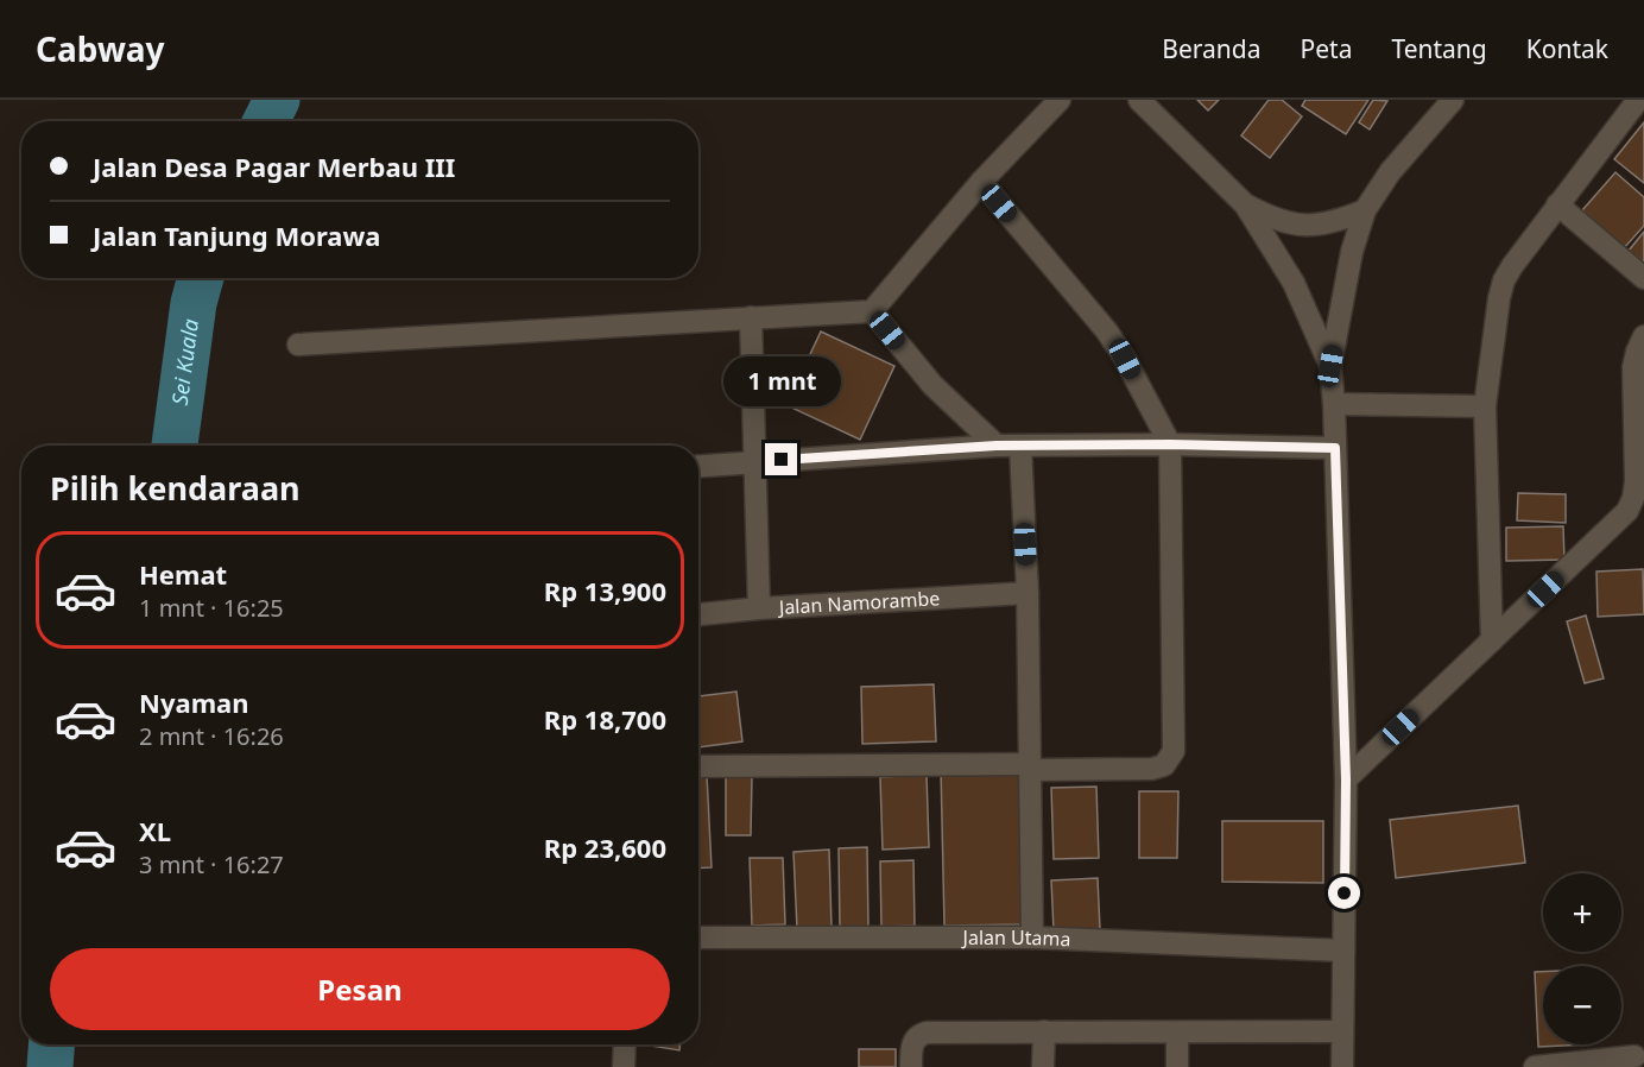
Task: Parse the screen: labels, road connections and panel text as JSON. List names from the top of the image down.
{
  "streets": {
    "street": ["Jalan Namorambe", "Jalan Utama"]
  },
  "water": ["Sei Kuala"],
  "page": {
    "header": "Cabway",
    "nav": [
      "Beranda",
      "Peta",
      "Tentang",
      "Kontak"
    ],
    "banner": ["Jalan Desa Pagar Merbau III", "Jalan Tanjung Morawa"],
    "bubble": "1 mnt",
    "heading": "Pilih kendaraan",
    "list": [
      {
        "name": "Hemat",
        "note": "1 mnt · 16:25",
        "value": "Rp 13,900"
      },
      {
        "name": "Nyaman",
        "note": "2 mnt · 16:26",
        "value": "Rp 18,700"
      },
      {
        "name": "XL",
        "note": "3 mnt · 16:27",
        "value": "Rp 23,600"
      }
    ],
    "map_buttons": ["+", "−"],
    "buttons": "Pesan"
  }
}
